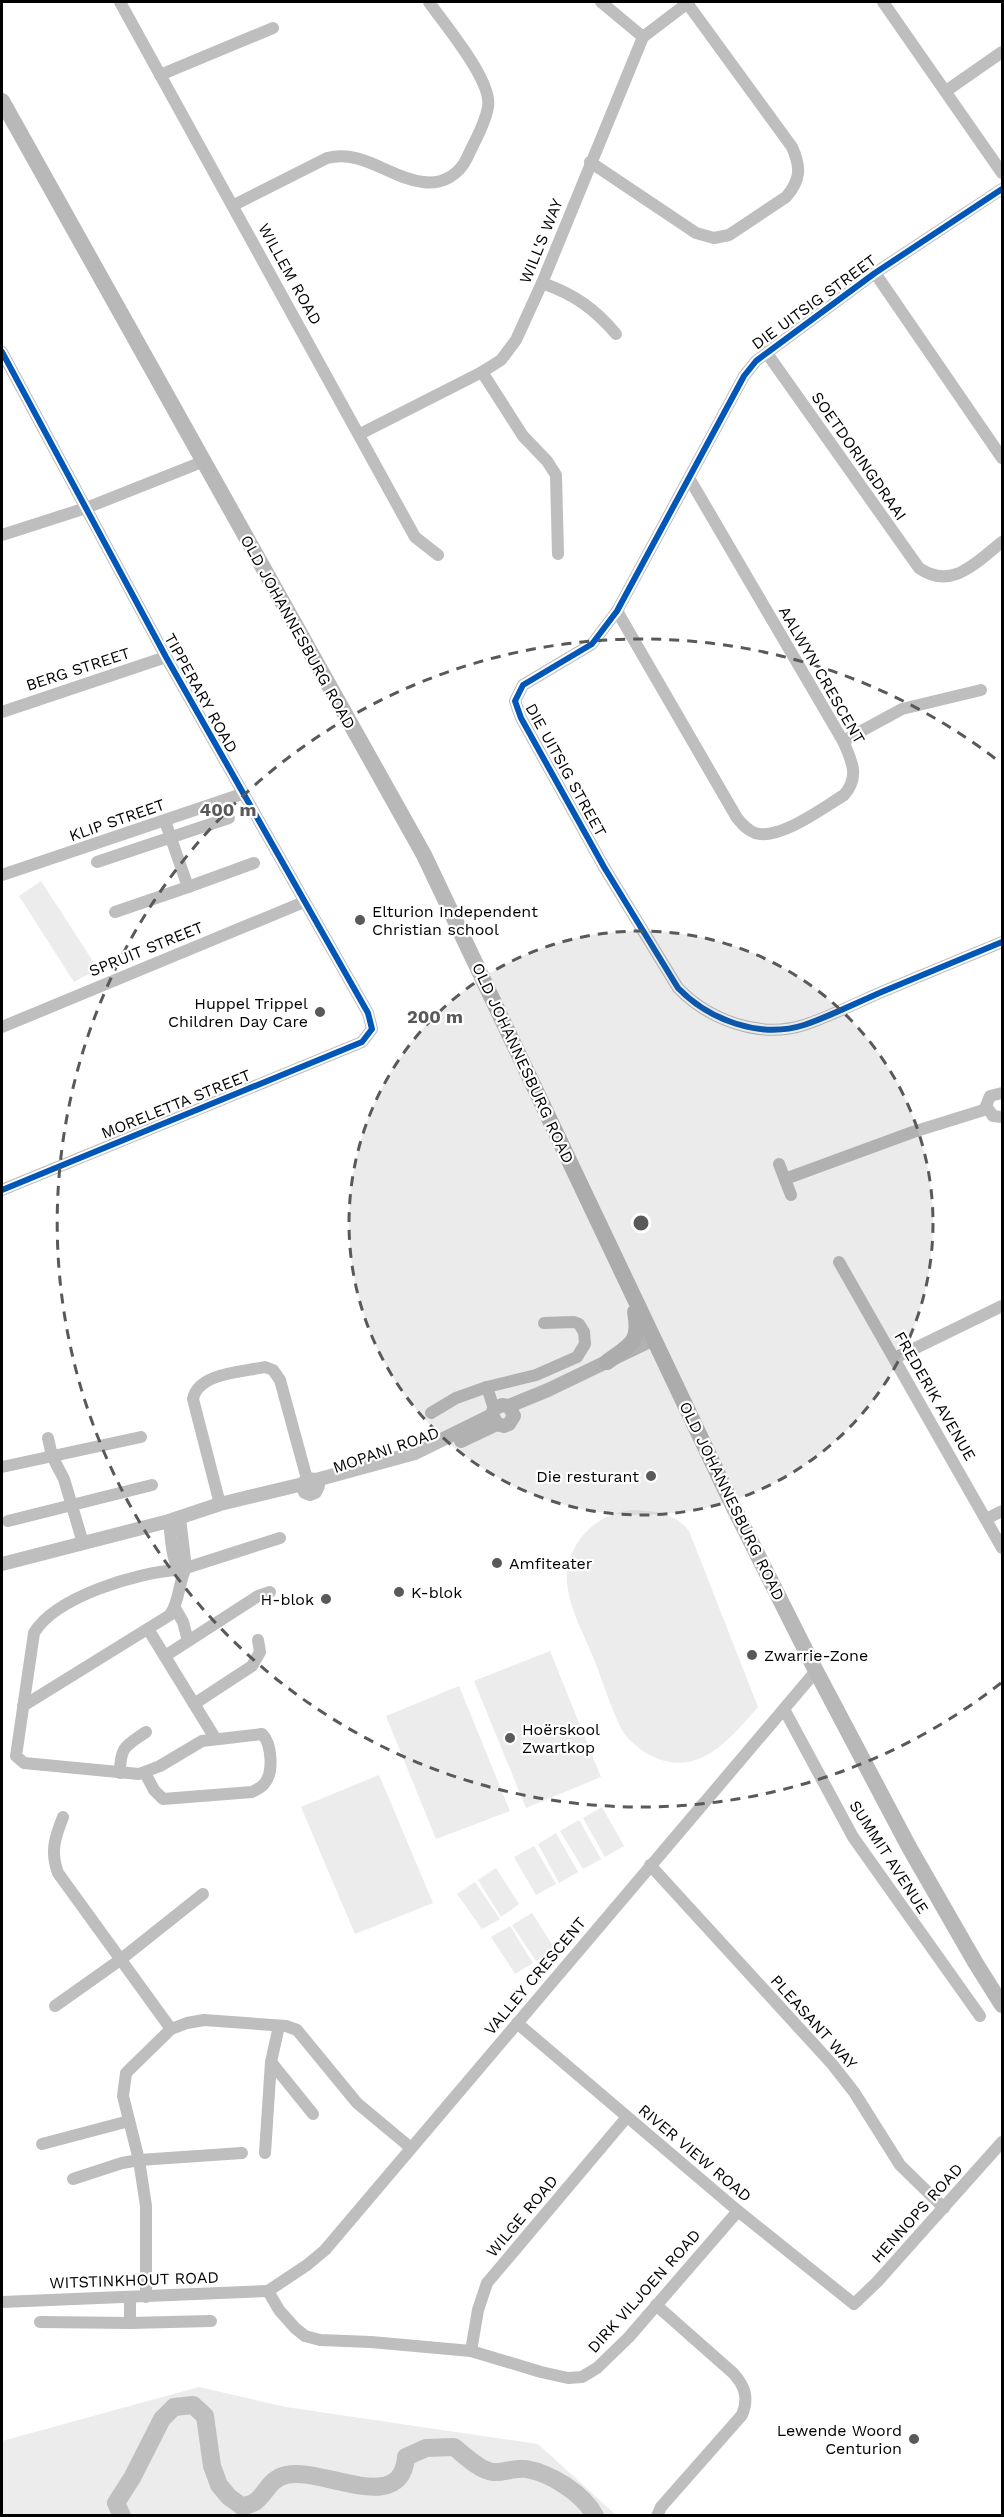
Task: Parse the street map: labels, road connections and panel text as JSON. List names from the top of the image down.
{
  "streets": {
    "main road": ["OLD JOHANNESBURG ROAD"],
    "street": [
      "WILL'S WAY",
      "WILLEM ROAD",
      "DIE UITSIG STREET",
      "SOETDORINGDRAAI",
      "BERG STREET",
      "AALWYN CRESCENT",
      "TIPPERARY ROAD",
      "KLIP STREET",
      "SPRUIT STREET",
      "MORELETTA STREET",
      "FREDERIK AVENUE",
      "MOPANI ROAD",
      "SUMMIT AVENUE",
      "VALLEY CRESCENT",
      "PLEASANT WAY",
      "RIVER VIEW ROAD",
      "HENNOPS ROAD",
      "WILGE ROAD",
      "WITSTINKHOUT ROAD",
      "DIRK VILJOEN ROAD"
    ]
  },
  "crossings": [
    ["WILL'S WAY", "WILLEM ROAD"],
    ["DIE UITSIG STREET", "SOETDORINGDRAAI"],
    ["DIE UITSIG STREET", "AALWYN CRESCENT"],
    ["OLD JOHANNESBURG ROAD", "MOPANI ROAD"],
    ["OLD JOHANNESBURG ROAD", "VALLEY CRESCENT"],
    ["BERG STREET", "TIPPERARY ROAD"],
    ["TIPPERARY ROAD", "KLIP STREET"],
    ["TIPPERARY ROAD", "SPRUIT STREET"],
    ["TIPPERARY ROAD", "MORELETTA STREET"],
    ["SUMMIT AVENUE", "VALLEY CRESCENT"],
    ["VALLEY CRESCENT", "PLEASANT WAY"],
    ["VALLEY CRESCENT", "RIVER VIEW ROAD"],
    ["VALLEY CRESCENT", "WITSTINKHOUT ROAD"],
    ["VALLEY CRESCENT", "DIRK VILJOEN ROAD"],
    ["PLEASANT WAY", "HENNOPS ROAD"],
    ["RIVER VIEW ROAD", "HENNOPS ROAD"],
    ["RIVER VIEW ROAD", "WILGE ROAD"],
    ["RIVER VIEW ROAD", "DIRK VILJOEN ROAD"],
    ["WILGE ROAD", "DIRK VILJOEN ROAD"],
    ["WITSTINKHOUT ROAD", "DIRK VILJOEN ROAD"]
  ],
  "places": [
    "Elturion Independent Christian school",
    "Huppel Trippel Children Day Care",
    "Die resturant",
    "Amfiteater",
    "K-blok",
    "H-blok",
    "Zwarrie-Zone",
    "Hoërskool Zwartkop",
    "Lewende Woord Centurion"
  ],
  "rings": ["400 m", "200 m"]
}
